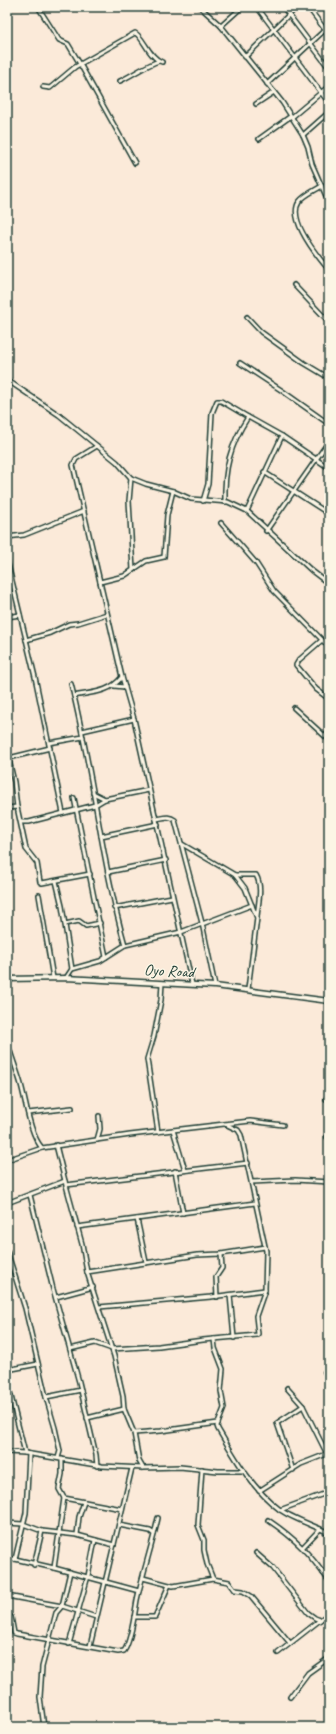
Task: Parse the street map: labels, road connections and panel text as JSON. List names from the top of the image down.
{
  "streets": {
    "street": ["Oyo Road"]
  }
}
